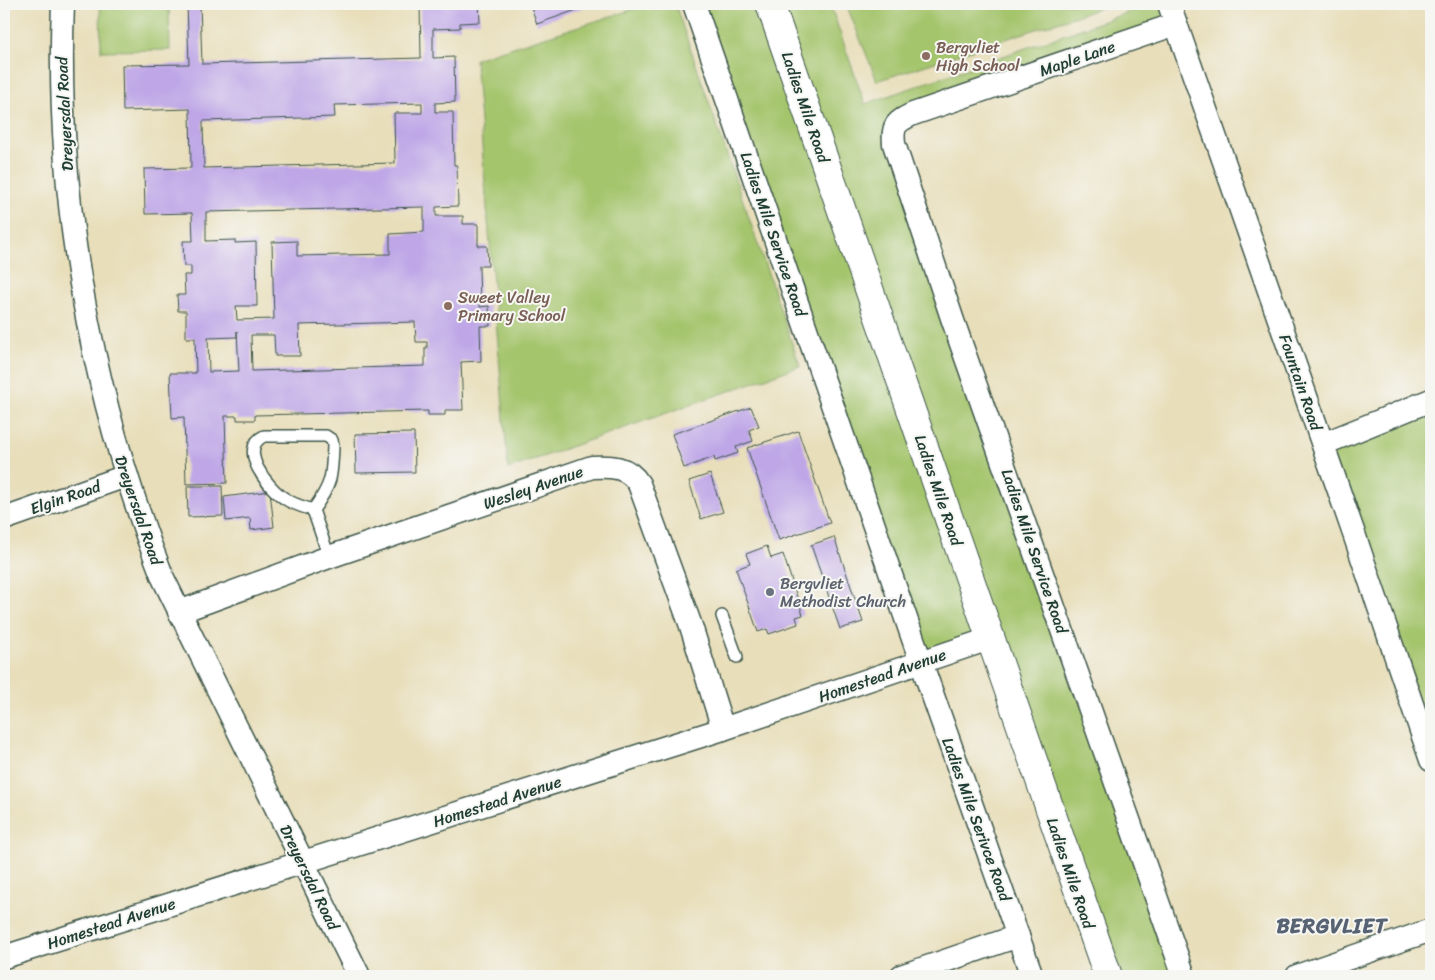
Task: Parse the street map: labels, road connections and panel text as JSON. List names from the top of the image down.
{
  "streets": {
    "main road": ["Ladies Mile Road"],
    "street": [
      "Maple Lane",
      "Dreyersdal Road",
      "Ladies Mile Service Road",
      "Fountain Road",
      "Wesley Avenue",
      "Elgin Road",
      "Homestead Avenue",
      "Ladies Mile Serivce Road"
    ]
  },
  "crossings": [
    ["Maple Lane", "Ladies Mile Service Road"],
    ["Maple Lane", "Fountain Road"],
    ["Ladies Mile Road", "Homestead Avenue"],
    ["Dreyersdal Road", "Wesley Avenue"],
    ["Dreyersdal Road", "Elgin Road"],
    ["Dreyersdal Road", "Homestead Avenue"],
    ["Ladies Mile Service Road", "Homestead Avenue"],
    ["Ladies Mile Service Road", "Ladies Mile Serivce Road"],
    ["Wesley Avenue", "Homestead Avenue"],
    ["Homestead Avenue", "Ladies Mile Serivce Road"]
  ],
  "districts": ["BERGVLIET"],
  "places": ["Bergvliet High School", "Sweet Valley Primary School", "Bergvliet Methodist Church"]
}
